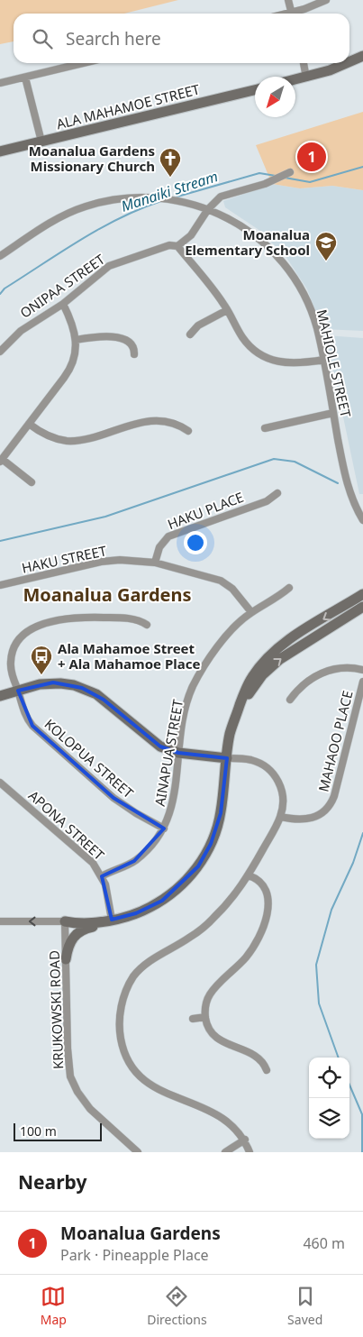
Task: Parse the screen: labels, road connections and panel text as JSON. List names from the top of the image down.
{
  "streets": {
    "street": [
      "ALA MAHAMOE STREET",
      "ONIPAA STREET",
      "MAHIOLE STREET",
      "HAKU PLACE",
      "HAKU STREET",
      "MAHAOO PLACE",
      "AINAPUA STREET",
      "KOLOPUA STREET",
      "APONA STREET",
      "KRUKOWSKI ROAD"
    ]
  },
  "crossings": [
    ["HAKU PLACE", "HAKU STREET"],
    ["HAKU STREET", "AINAPUA STREET"],
    ["AINAPUA STREET", "KOLOPUA STREET"],
    ["AINAPUA STREET", "APONA STREET"]
  ],
  "districts": ["Moanalua Gardens"],
  "water": ["Manaiki Stream"],
  "places": {
    "church": ["Moanalua Gardens Missionary Church"],
    "school or university": ["Moanalua Elementary School"],
    "bus stop": ["Ala Mahamoe Street + Ala Mahamoe Place"]
  },
  "scale_bar": "100 m",
  "north": "bottom left",
  "page": {
    "search": "Search here",
    "pins": "1",
    "scale": "100 m",
    "heading": "Nearby",
    "list": [
      {
        "mark": "1",
        "name": "Moanalua Gardens",
        "note": "Park · Pineapple Place",
        "value": "460 m"
      }
    ],
    "nav": ["Map", "Directions", "Saved"]
  }
}
